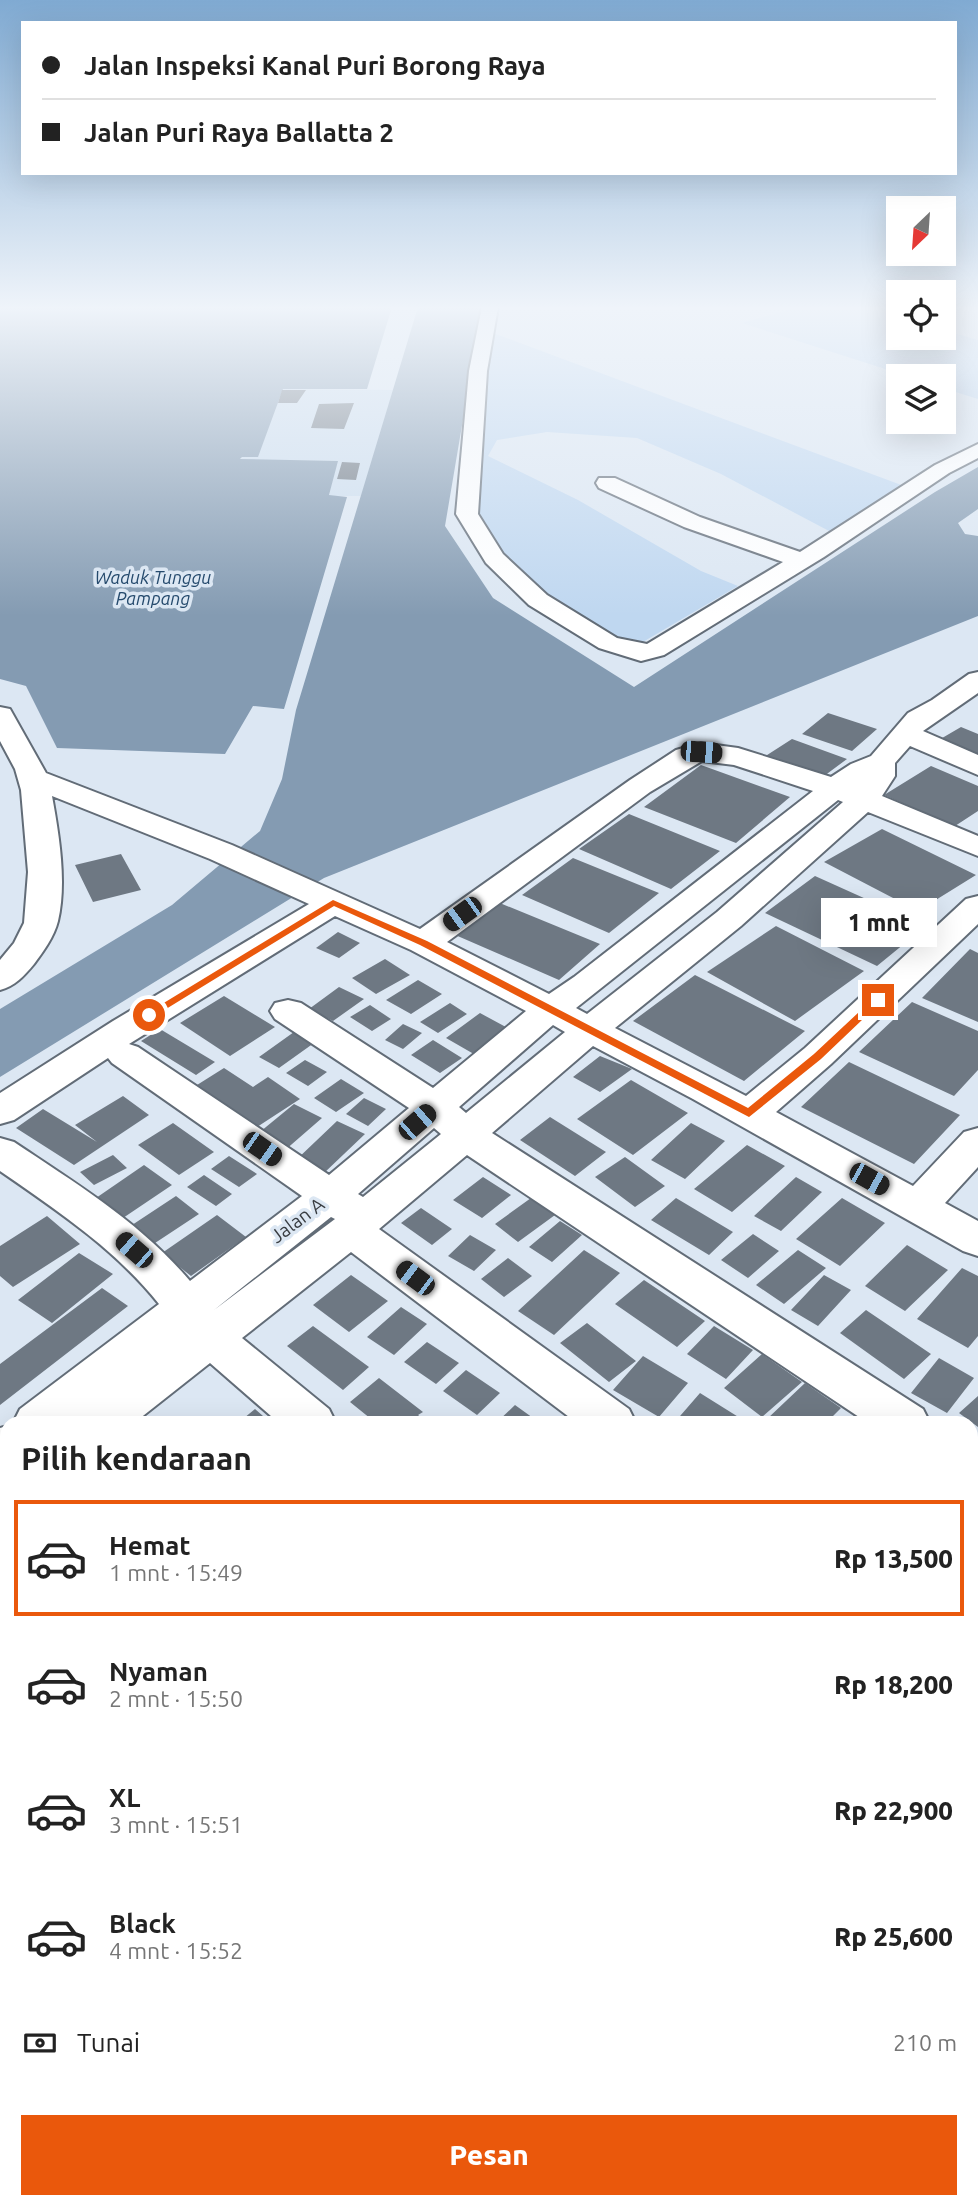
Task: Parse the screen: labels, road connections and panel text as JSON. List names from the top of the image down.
{
  "streets": {
    "street": ["Jalan A"]
  },
  "water": ["Waduk Tunggu Pampang"],
  "north": "bottom left",
  "page": {
    "banner": ["Jalan Inspeksi Kanal Puri Borong Raya", "Jalan Puri Raya Ballatta 2"],
    "bubble": "1 mnt",
    "heading": "Pilih kendaraan",
    "list": [
      {
        "name": "Hemat",
        "note": "1 mnt · 15:49",
        "value": "Rp 13,500"
      },
      {
        "name": "Nyaman",
        "note": "2 mnt · 15:50",
        "value": "Rp 18,200"
      },
      {
        "name": "XL",
        "note": "3 mnt · 15:51",
        "value": "Rp 22,900"
      },
      {
        "name": "Black",
        "note": "4 mnt · 15:52",
        "value": "Rp 25,600"
      }
    ],
    "pay": ["Tunai", "210 m"],
    "buttons": "Pesan"
  }
}
